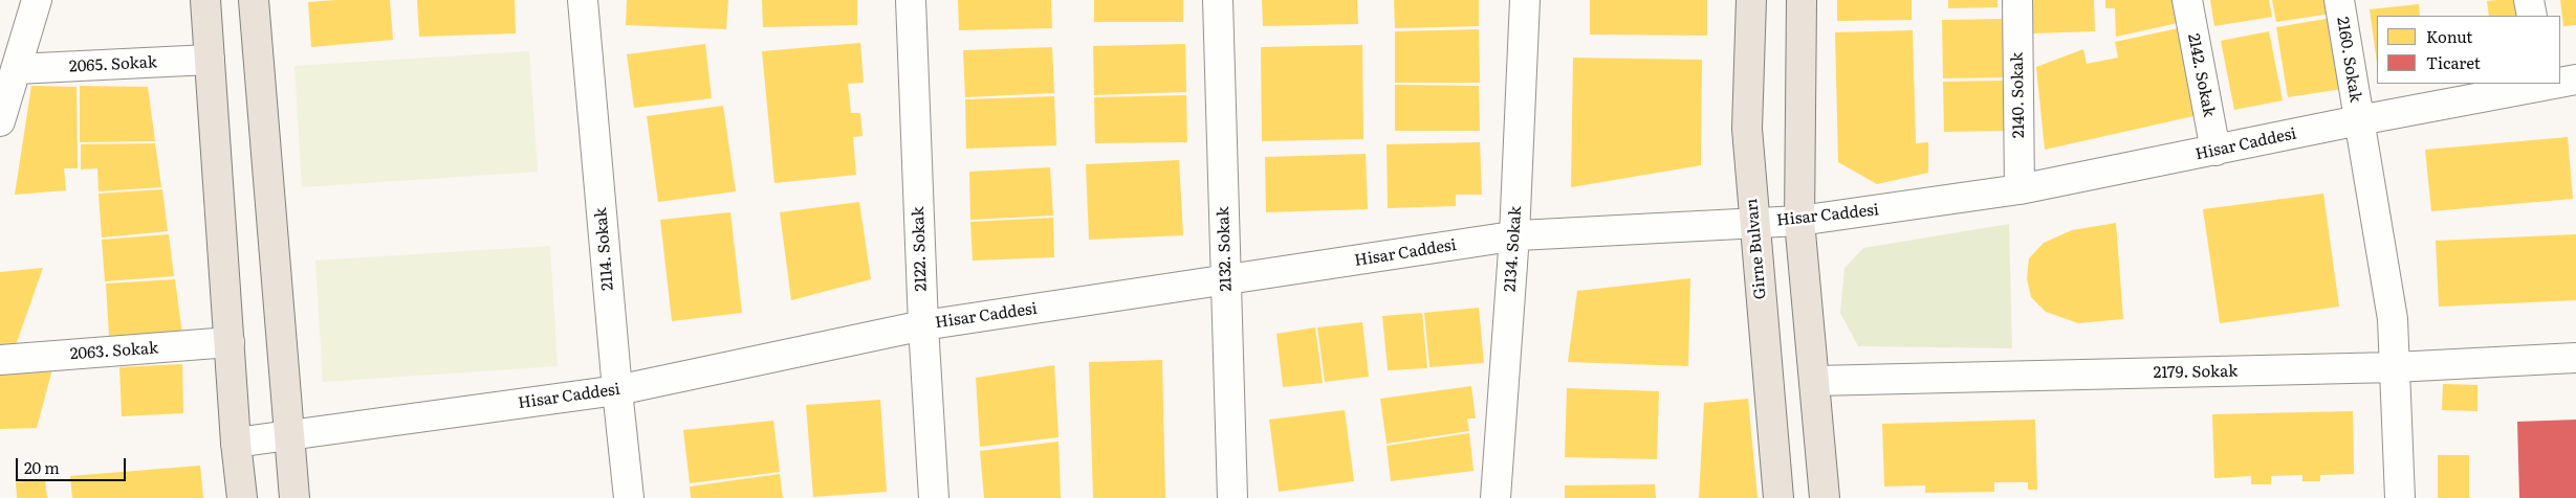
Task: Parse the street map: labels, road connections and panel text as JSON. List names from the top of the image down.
{
  "streets": {
    "main road": ["Girne Bulvarı"],
    "street": [
      "2160. Sokak",
      "2065. Sokak",
      "2142. Sokak",
      "2140. Sokak",
      "Hisar Caddesi",
      "2114. Sokak",
      "2122. Sokak",
      "2132. Sokak",
      "2134. Sokak",
      "2063. Sokak",
      "2179. Sokak"
    ]
  },
  "crossings": [
    ["2160. Sokak", "Hisar Caddesi"],
    ["2160. Sokak", "2179. Sokak"],
    ["2142. Sokak", "Hisar Caddesi"],
    ["2140. Sokak", "Hisar Caddesi"],
    ["Hisar Caddesi", "2114. Sokak"],
    ["Hisar Caddesi", "2122. Sokak"],
    ["Hisar Caddesi", "2132. Sokak"],
    ["Hisar Caddesi", "2134. Sokak"],
    ["Hisar Caddesi", "Girne Bulvarı"]
  ],
  "legend": ["Konut", "Ticaret"],
  "scale_bar": "20 m"
}
